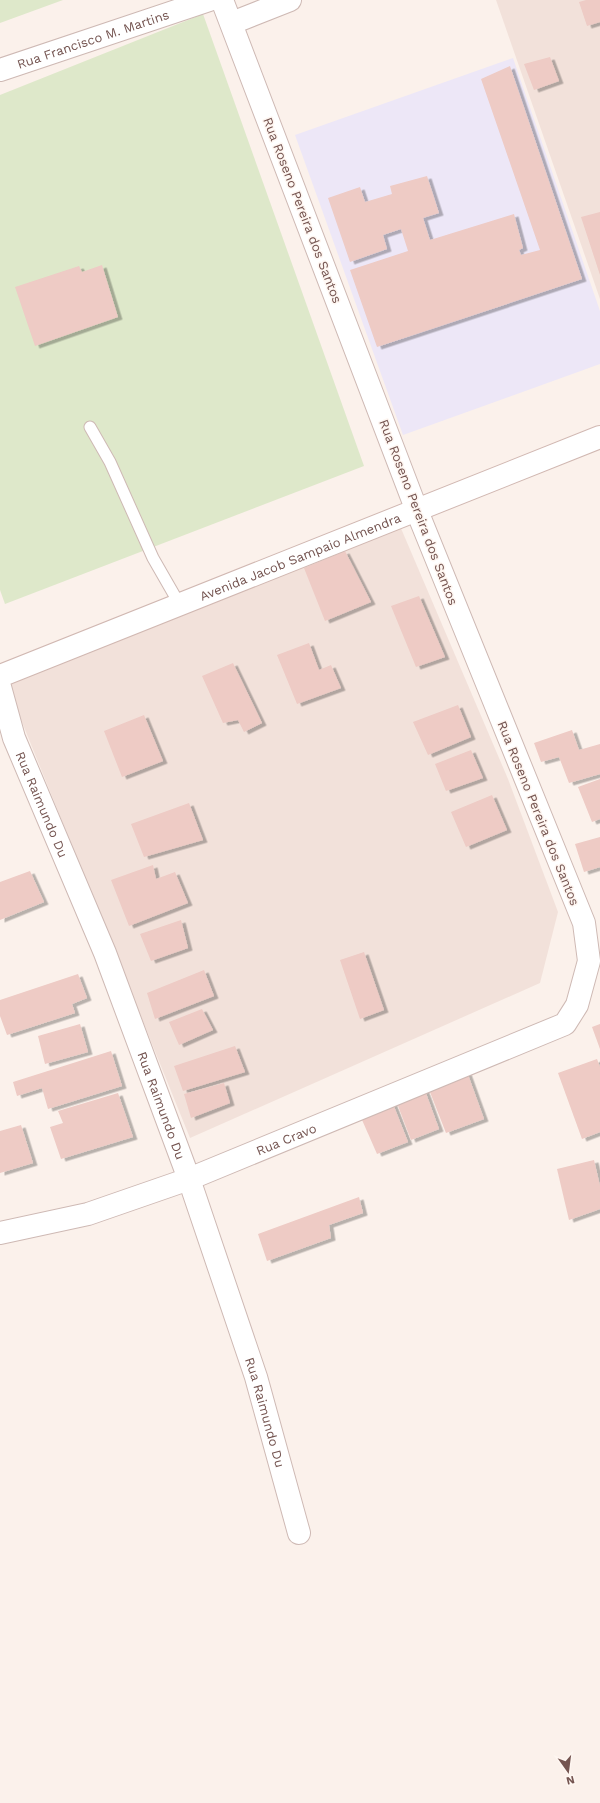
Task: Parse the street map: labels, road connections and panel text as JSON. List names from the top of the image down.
{
  "streets": {
    "street": [
      "Rua Francisco M. Martins",
      "Rua Roseno Pereira dos Santos",
      "Avenida Jacob Sampaio Almendra",
      "Rua Raimundo Du",
      "Rua Cravo"
    ]
  },
  "crossings": [
    ["Rua Roseno Pereira dos Santos", "Avenida Jacob Sampaio Almendra"],
    ["Rua Roseno Pereira dos Santos", "Rua Cravo"],
    ["Rua Raimundo Du", "Rua Cravo"]
  ],
  "north": "bottom"
}
